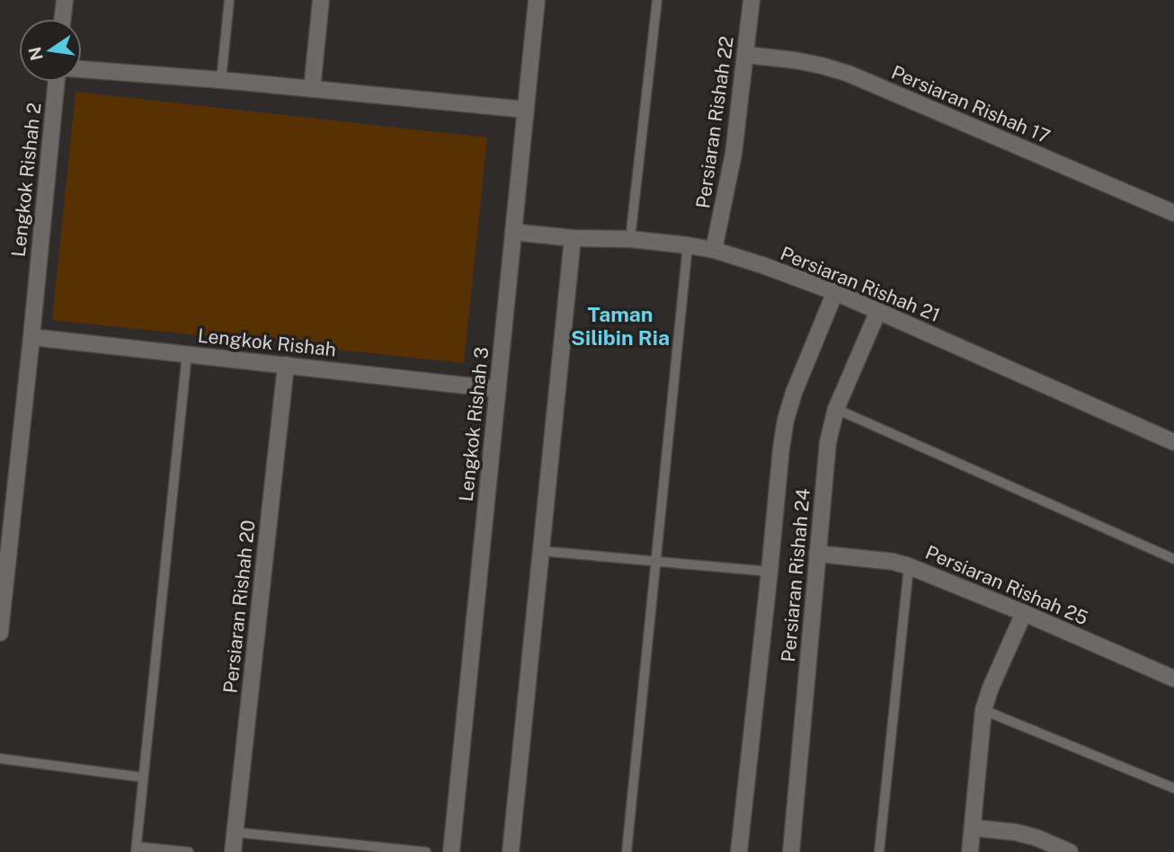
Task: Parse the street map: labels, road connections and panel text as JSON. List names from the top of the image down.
{
  "streets": {
    "street": [
      "Persiaran Rishah 17",
      "Persiaran Rishah 22",
      "Lengkok Rishah 2",
      "Persiaran Rishah 21",
      "Lengkok Rishah",
      "Lengkok Rishah 3",
      "Persiaran Rishah 24",
      "Persiaran Rishah 25",
      "Persiaran Rishah 20"
    ]
  },
  "crossings": [
    ["Persiaran Rishah 17", "Persiaran Rishah 22"],
    ["Persiaran Rishah 22", "Persiaran Rishah 21"],
    ["Lengkok Rishah 2", "Lengkok Rishah"],
    ["Persiaran Rishah 21", "Lengkok Rishah 3"],
    ["Persiaran Rishah 21", "Persiaran Rishah 24"],
    ["Lengkok Rishah", "Lengkok Rishah 3"],
    ["Lengkok Rishah", "Persiaran Rishah 20"],
    ["Persiaran Rishah 24", "Persiaran Rishah 25"]
  ],
  "districts": ["Taman Silibin Ria"],
  "north": "left"
}
